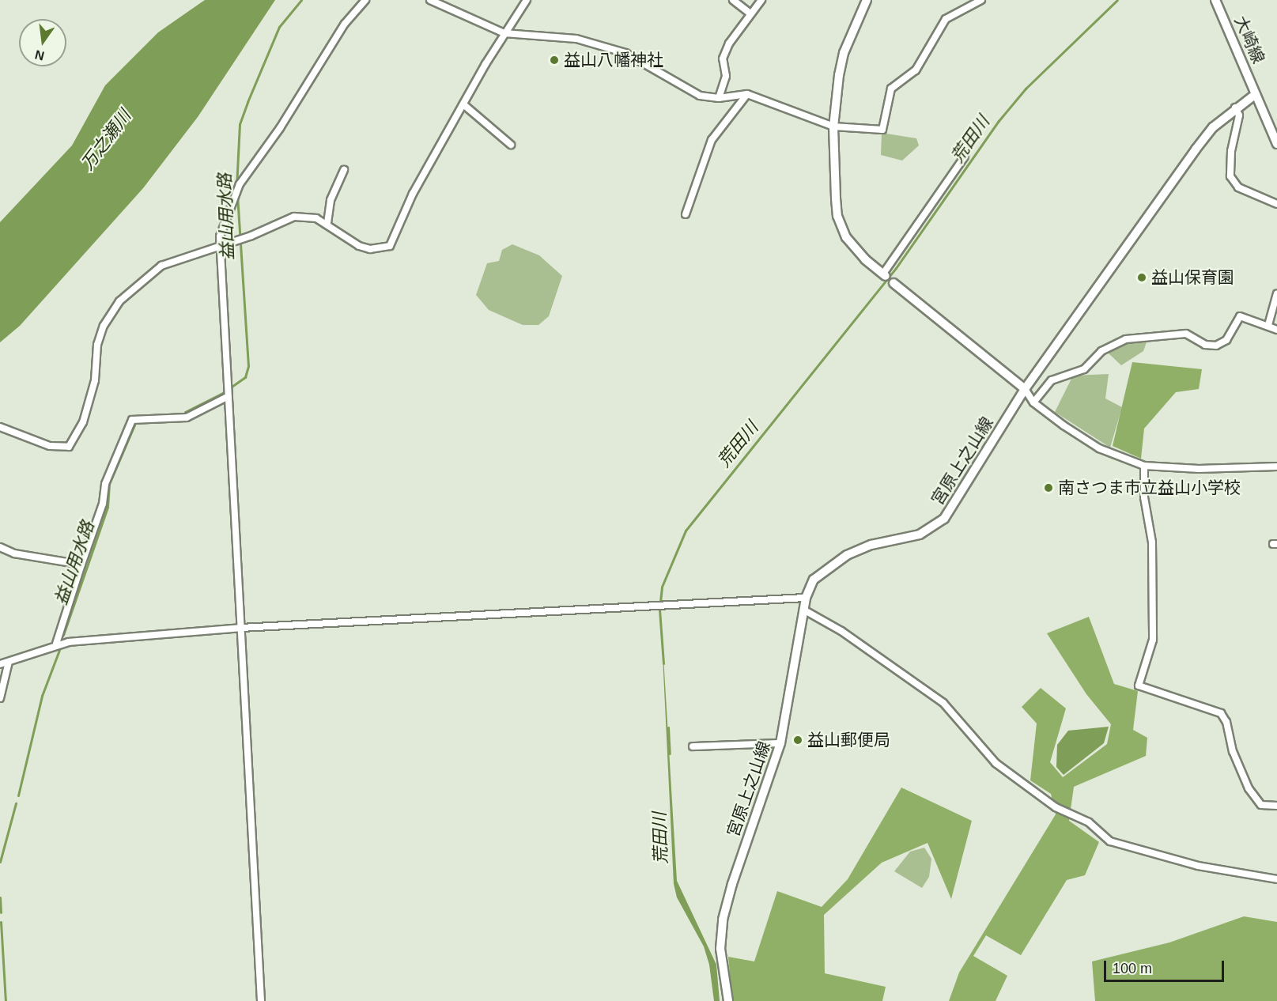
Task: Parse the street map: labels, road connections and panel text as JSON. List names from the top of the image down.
{
  "streets": {
    "street": ["大崎線", "宮原上之山線"]
  },
  "crossings": [
    ["大崎線", "宮原上之山線"]
  ],
  "water": ["荒田川", "万之瀬川", "益山用水路"],
  "places": [
    "益山八幡神社",
    "益山保育園",
    "南さつま市立益山小学校",
    "益山郵便局"
  ],
  "scale_bar": "100 m",
  "north": "bottom"
}
